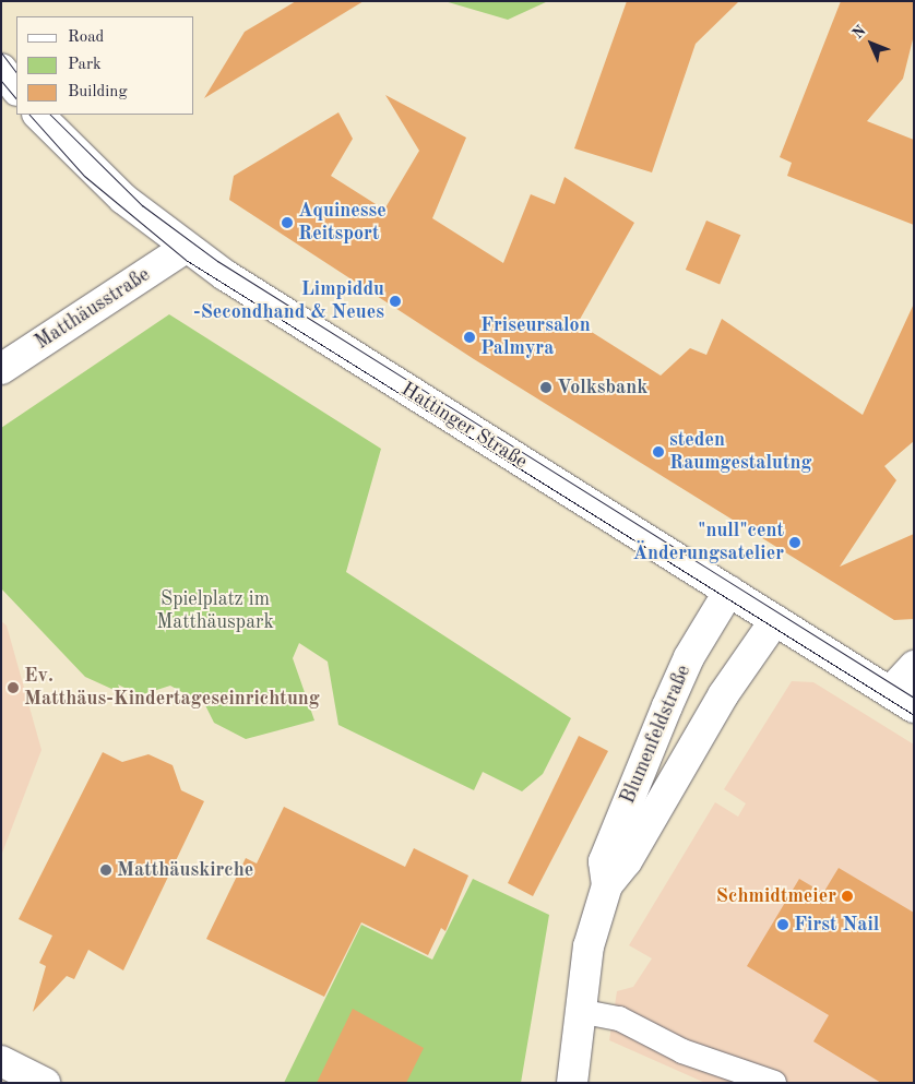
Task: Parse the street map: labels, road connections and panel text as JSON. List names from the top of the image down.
{
  "streets": {
    "street": ["Matthäusstraße", "Hattinger Straße", "Blumenfeldstraße"]
  },
  "crossings": [
    ["Matthäusstraße", "Hattinger Straße"],
    ["Hattinger Straße", "Blumenfeldstraße"]
  ],
  "parks": ["Spielplatz im Matthäuspark"],
  "places": [
    "Aquinesse Reitsport",
    "Limpiddu -Secondhand & Neues",
    "Friseursalon Palmyra",
    "Volksbank",
    "steden Raumgestalutng",
    "\"null\"cent Änderungsatelier",
    "Ev. Matthäus-Kindertageseinrichtung",
    "Matthäuskirche",
    "Schmidtmeier",
    "First Nail"
  ],
  "legend": ["Road", "Park", "Building"],
  "north": "top left"
}
